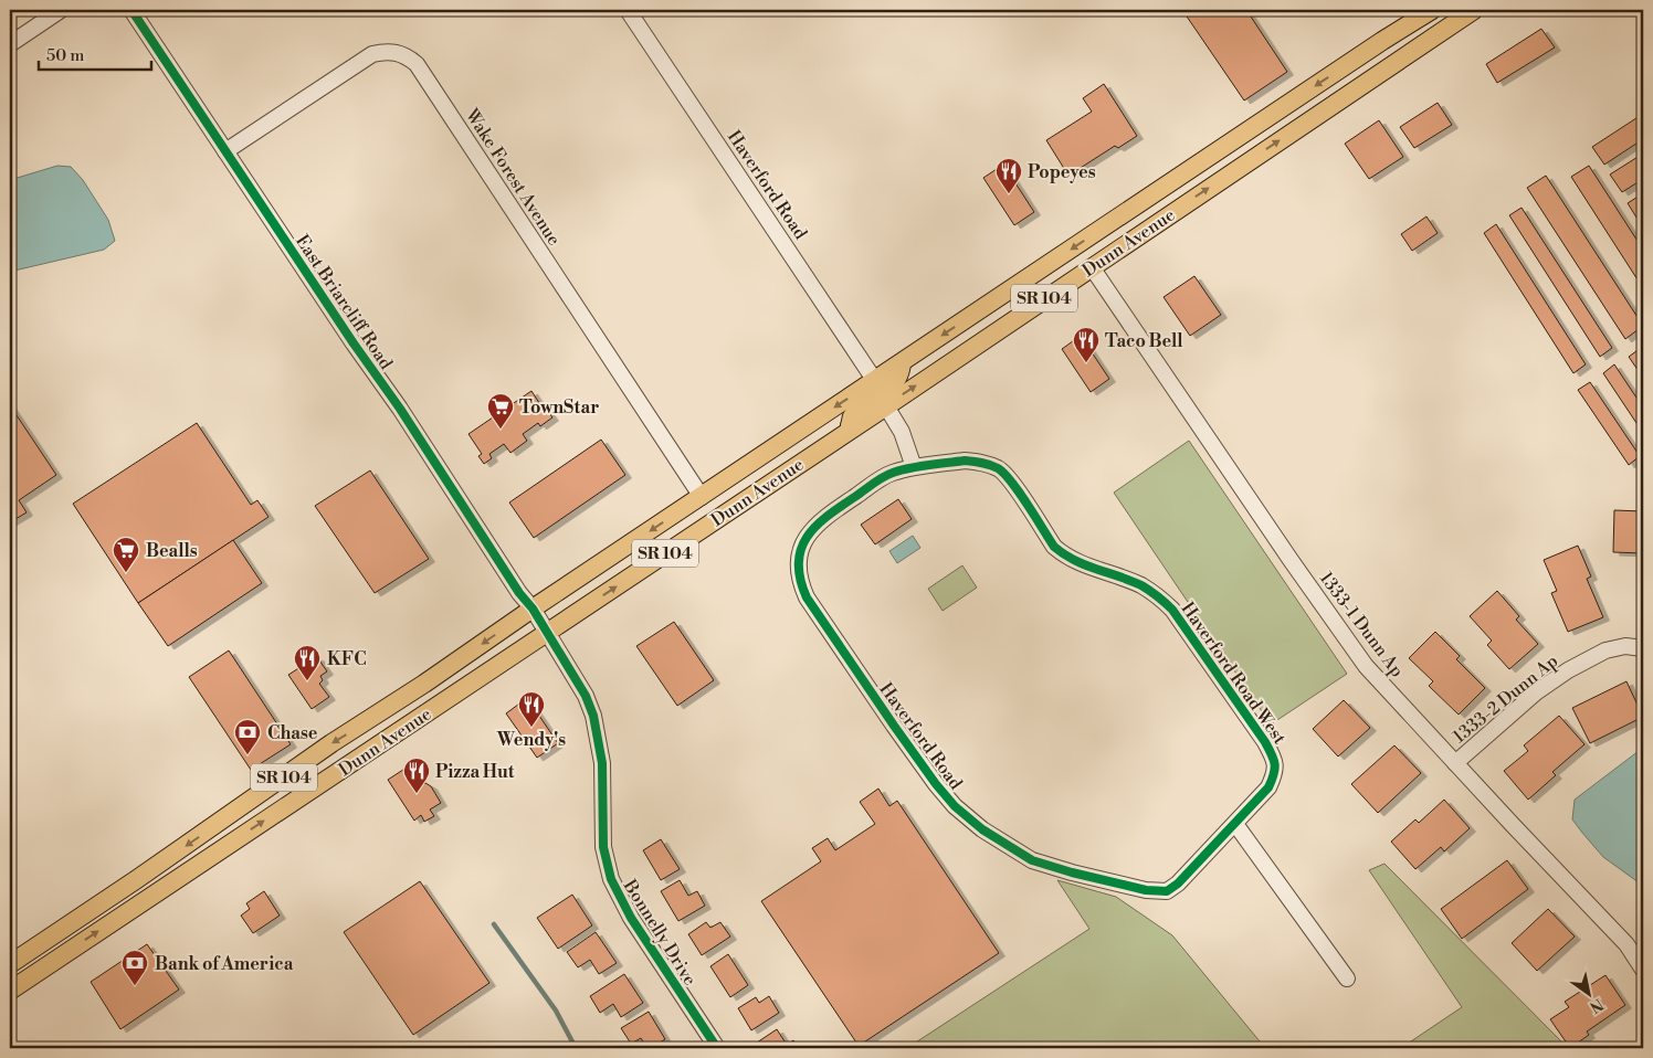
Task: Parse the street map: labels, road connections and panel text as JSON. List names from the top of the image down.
{
  "streets": {
    "main road": ["Dunn Avenue", "SR 104"],
    "street": [
      "Wake Forest Avenue",
      "Haverford Road",
      "East Briarcliff Road",
      "1333-1 Dunn Ap",
      "Haverford Road West",
      "1333-2 Dunn Ap",
      "Bonnelly Drive"
    ]
  },
  "crossings": [
    ["Wake Forest Avenue", "Dunn Avenue"],
    ["Wake Forest Avenue", "East Briarcliff Road"],
    ["Haverford Road", "Dunn Avenue"],
    ["Haverford Road", "Haverford Road West"],
    ["Dunn Avenue", "East Briarcliff Road"],
    ["Dunn Avenue", "1333-1 Dunn Ap"],
    ["Dunn Avenue", "Bonnelly Drive"],
    ["East Briarcliff Road", "Bonnelly Drive"],
    ["1333-1 Dunn Ap", "1333-2 Dunn Ap"]
  ],
  "places": {
    "restaurant": [
      "Popeyes",
      "Taco Bell",
      "KFC",
      "Wendy's",
      "Pizza Hut"
    ],
    "supermarket": ["TownStar", "Bealls"],
    "bank": ["Chase", "Bank of America"]
  },
  "scale_bar": "50 m",
  "north": "bottom right"
}
